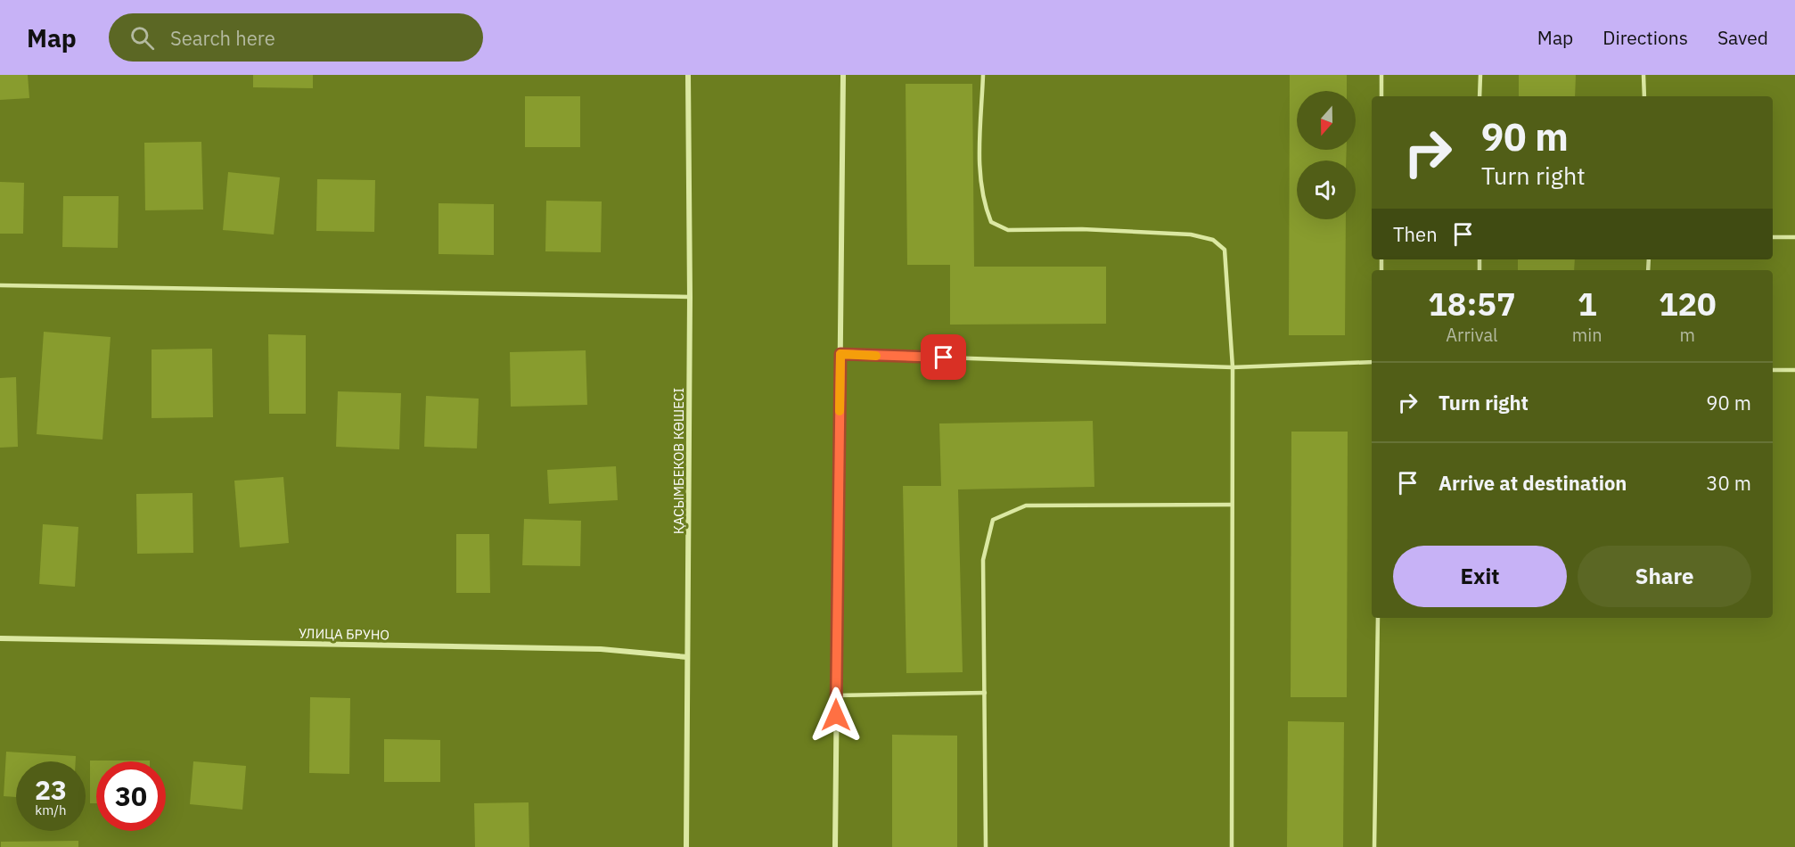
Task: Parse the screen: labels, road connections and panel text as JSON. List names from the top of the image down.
{
  "streets": {
    "street": ["ҚАСЫМБЕКОВ КӨШЕСІ", "УЛИЦА БРУНО"]
  },
  "crossings": [
    ["ҚАСЫМБЕКОВ КӨШЕСІ", "УЛИЦА БРУНО"]
  ],
  "north": "bottom",
  "page": {
    "header": "Map",
    "search": "Search here",
    "nav": ["Map", "Directions", "Saved"],
    "turn": ["90 m", "Turn right"],
    "then": "Then",
    "eta": [
      "18:57",
      "Arrival",
      "1",
      "min",
      "120",
      "m"
    ],
    "list": [
      {
        "name": "Turn right",
        "value": "90 m"
      },
      {
        "name": "Arrive at destination",
        "value": "30 m"
      }
    ],
    "buttons": ["Exit", "Share"],
    "speed": "23 km/h",
    "limit": "30"
  }
}
